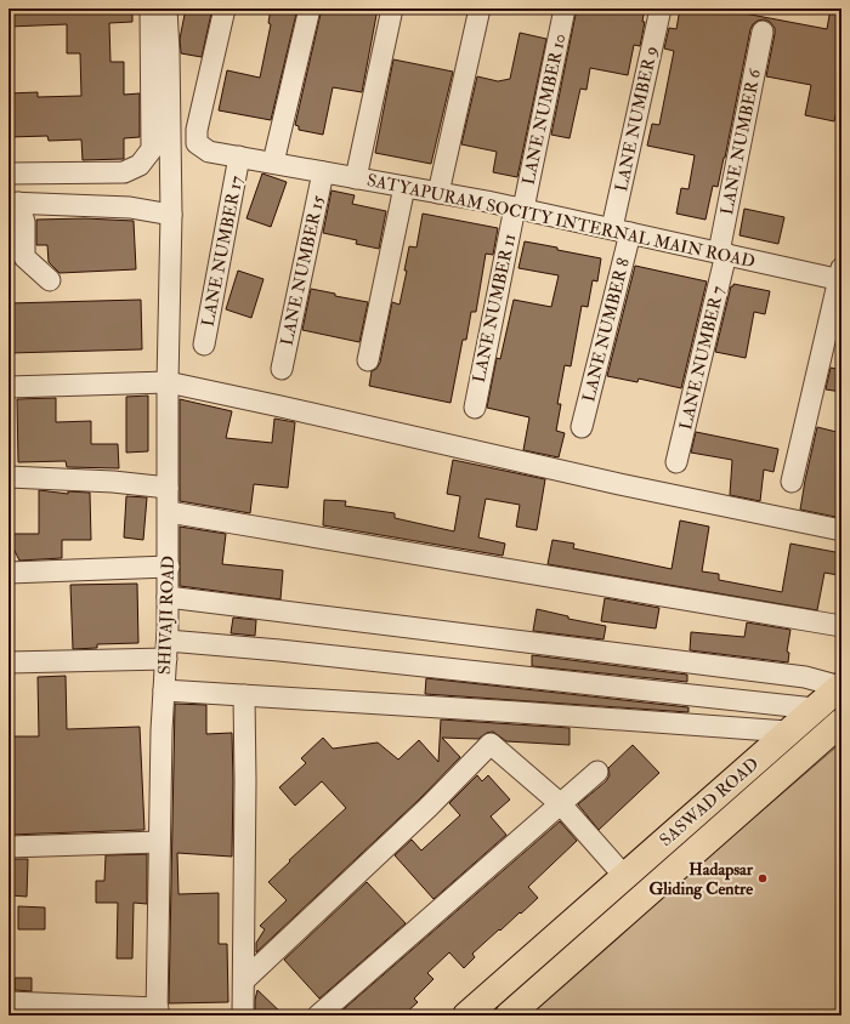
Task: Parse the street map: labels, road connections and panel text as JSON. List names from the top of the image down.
{
  "streets": {
    "highway": ["SASWAD ROAD"],
    "street": [
      "LANE NUMBER 10",
      "LANE NUMBER 9",
      "LANE NUMBER 6",
      "SATYAPURAM SOCITY INTERNAL MAIN ROAD",
      "LANE NUMBER 17",
      "LANE NUMBER 15",
      "LANE NUMBER 11",
      "LANE NUMBER 8",
      "LANE NUMBER 7",
      "SHIVAJI ROAD"
    ]
  },
  "crossings": [
    ["LANE NUMBER 10", "SATYAPURAM SOCITY INTERNAL MAIN ROAD"],
    ["LANE NUMBER 10", "LANE NUMBER 11"],
    ["LANE NUMBER 9", "SATYAPURAM SOCITY INTERNAL MAIN ROAD"],
    ["LANE NUMBER 9", "LANE NUMBER 8"],
    ["LANE NUMBER 6", "SATYAPURAM SOCITY INTERNAL MAIN ROAD"],
    ["LANE NUMBER 6", "LANE NUMBER 7"],
    ["SATYAPURAM SOCITY INTERNAL MAIN ROAD", "LANE NUMBER 17"],
    ["SATYAPURAM SOCITY INTERNAL MAIN ROAD", "LANE NUMBER 15"],
    ["SATYAPURAM SOCITY INTERNAL MAIN ROAD", "LANE NUMBER 11"],
    ["SATYAPURAM SOCITY INTERNAL MAIN ROAD", "LANE NUMBER 8"],
    ["SATYAPURAM SOCITY INTERNAL MAIN ROAD", "LANE NUMBER 7"]
  ],
  "places": ["Hadapsar Gliding Centre"]
}
